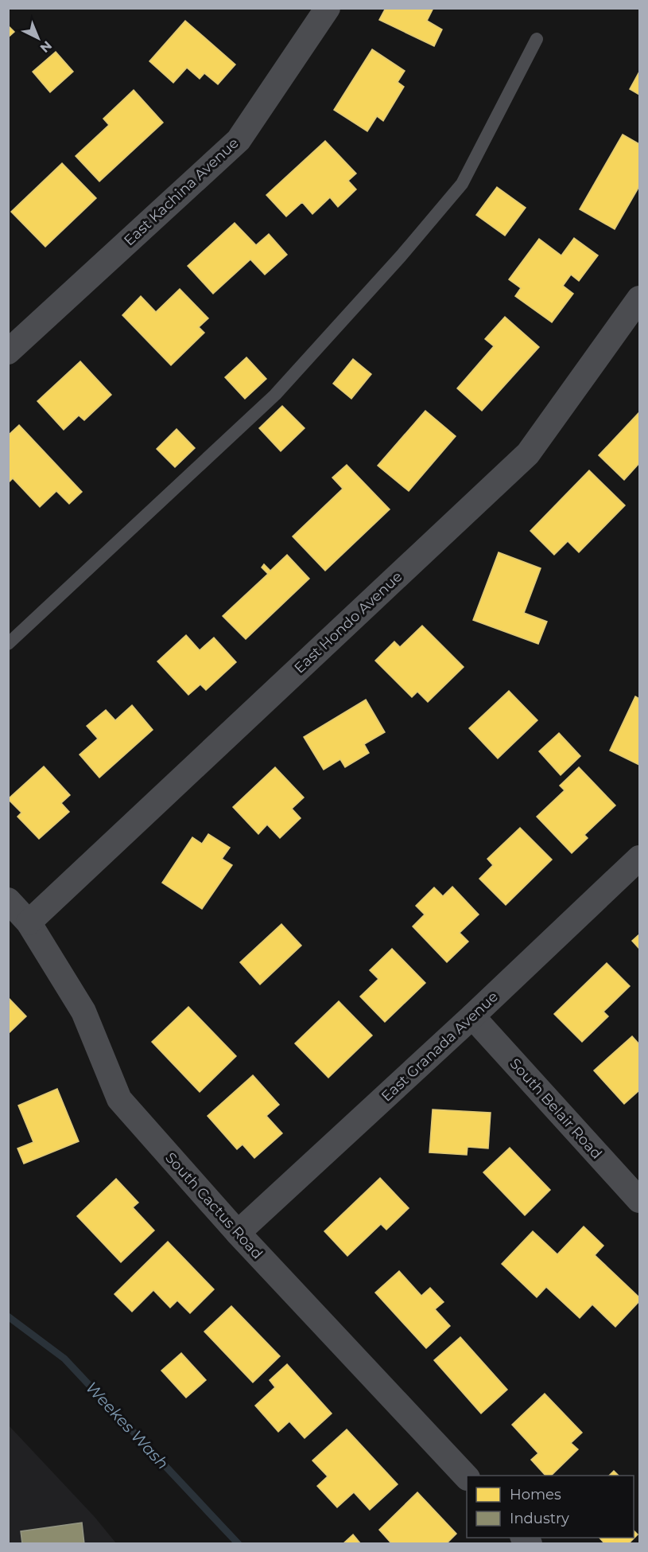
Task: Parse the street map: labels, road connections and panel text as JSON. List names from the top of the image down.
{
  "streets": {
    "street": [
      "East Kachina Avenue",
      "East Hondo Avenue",
      "East Granada Avenue",
      "South Belair Road",
      "South Cactus Road"
    ]
  },
  "crossings": [
    ["East Hondo Avenue", "South Cactus Road"],
    ["East Granada Avenue", "South Belair Road"],
    ["East Granada Avenue", "South Cactus Road"]
  ],
  "water": ["Weekes Wash"],
  "legend": ["Homes", "Industry"],
  "north": "bottom right"
}
